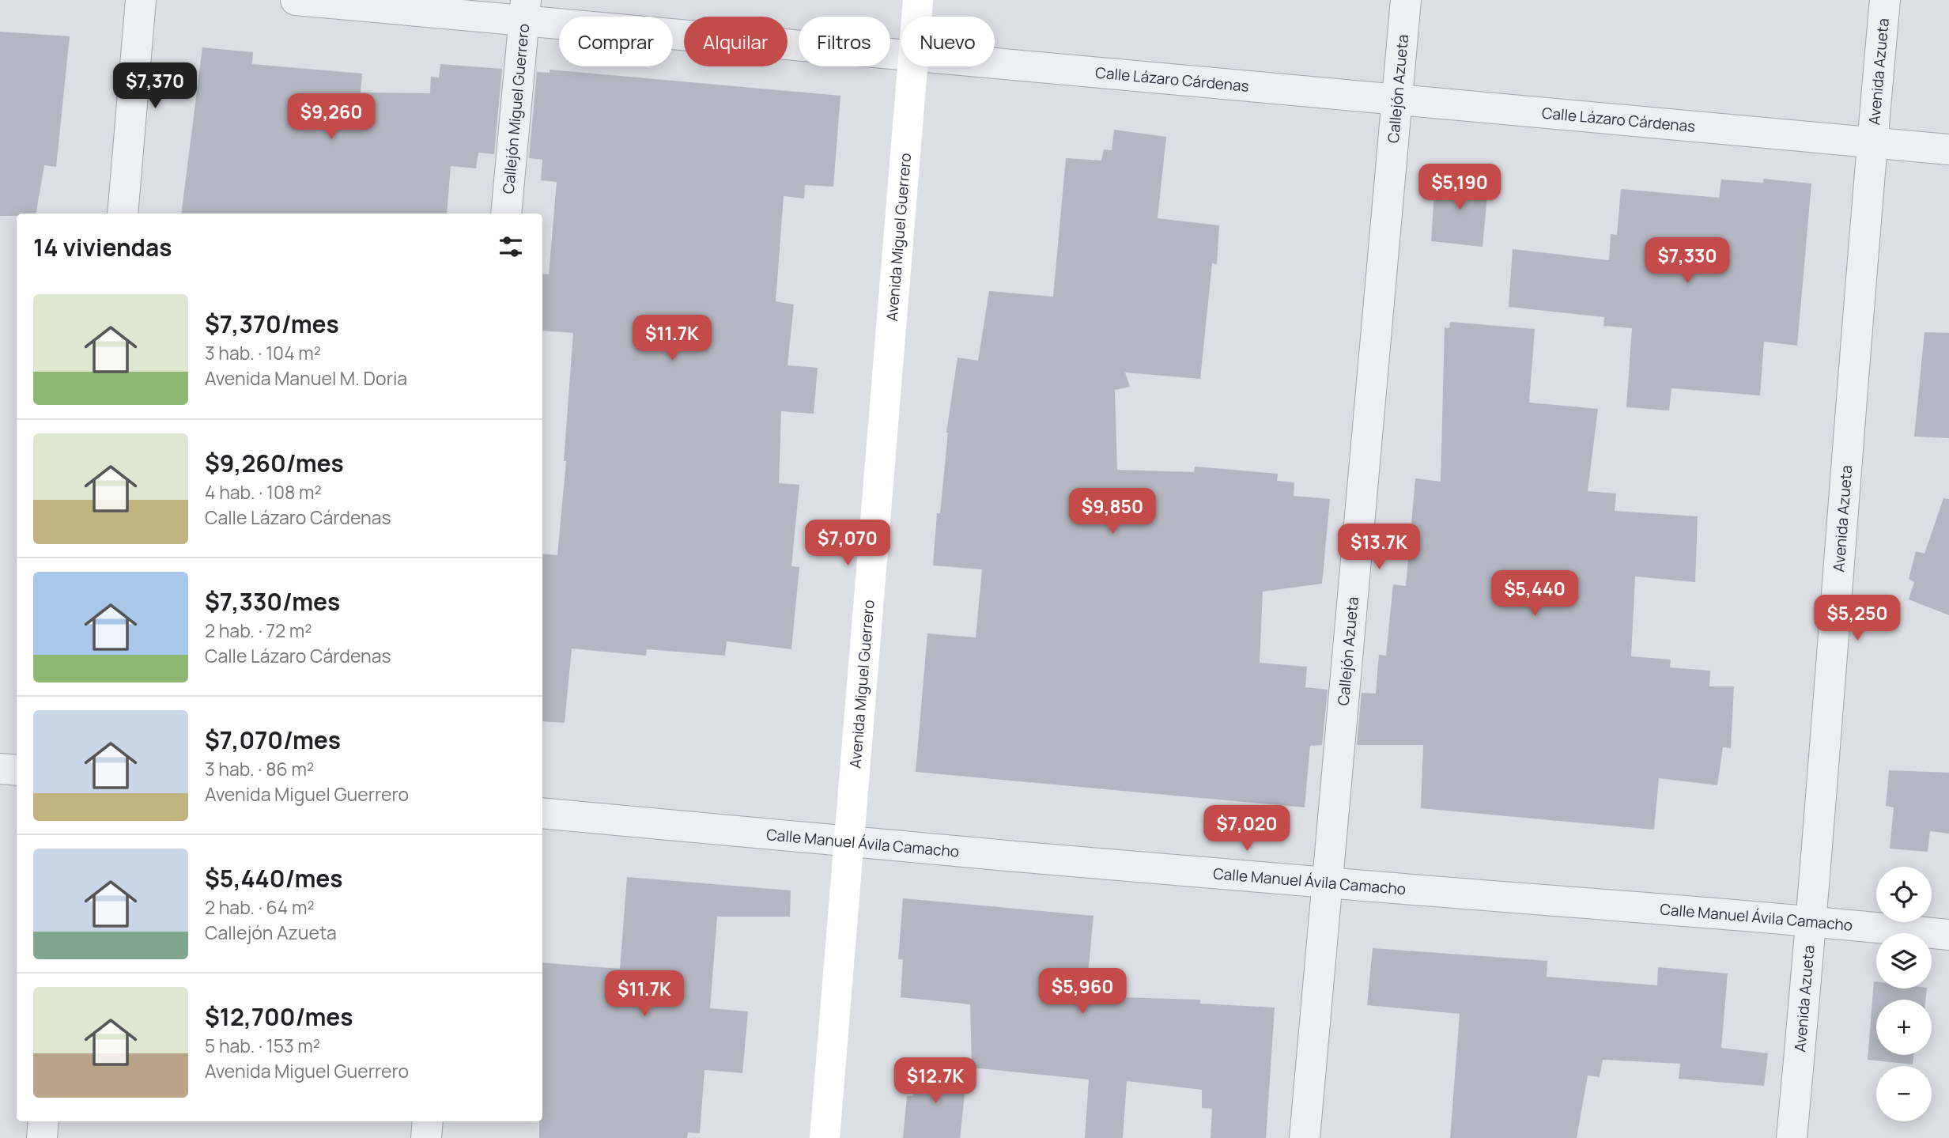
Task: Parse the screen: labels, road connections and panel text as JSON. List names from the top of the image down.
{
  "streets": {
    "street": [
      "Avenida Azueta",
      "Calle Lázaro Cárdenas",
      "Callejón Azueta",
      "Callejón Miguel Guerrero",
      "Avenida Miguel Guerrero",
      "Calle Manuel Ávila Camacho"
    ]
  },
  "crossings": [
    ["Avenida Azueta", "Calle Lázaro Cárdenas"],
    ["Avenida Azueta", "Calle Manuel Ávila Camacho"],
    ["Calle Lázaro Cárdenas", "Callejón Azueta"],
    ["Calle Lázaro Cárdenas", "Callejón Miguel Guerrero"],
    ["Callejón Azueta", "Calle Manuel Ávila Camacho"],
    ["Avenida Miguel Guerrero", "Calle Manuel Ávila Camacho"]
  ],
  "page": {
    "chip": [
      "Comprar",
      "Alquilar",
      "Filtros",
      "Nuevo"
    ],
    "price": [
      "$7,370",
      "$9,260",
      "$5,190",
      "$7,330",
      "$11.7K",
      "$9,850",
      "$7,070",
      "$13.7K",
      "$5,440",
      "$5,250",
      "$7,020",
      "$5,960",
      "$11.7K",
      "$12.7K"
    ],
    "heading": "14 viviendas",
    "list": [
      {
        "name": "$7,370/mes",
        "note": "3 hab. · 104 m² · Avenida Manuel M. Doria"
      },
      {
        "name": "$9,260/mes",
        "note": "4 hab. · 108 m² · Calle Lázaro Cárdenas"
      },
      {
        "name": "$7,330/mes",
        "note": "2 hab. · 72 m² · Calle Lázaro Cárdenas"
      },
      {
        "name": "$7,070/mes",
        "note": "3 hab. · 86 m² · Avenida Miguel Guerrero"
      },
      {
        "name": "$5,440/mes",
        "note": "2 hab. · 64 m² · Callejón Azueta"
      },
      {
        "name": "$12,700/mes",
        "note": "5 hab. · 153 m² · Avenida Miguel Guerrero"
      }
    ],
    "map_buttons": ["+", "−"]
  }
}
